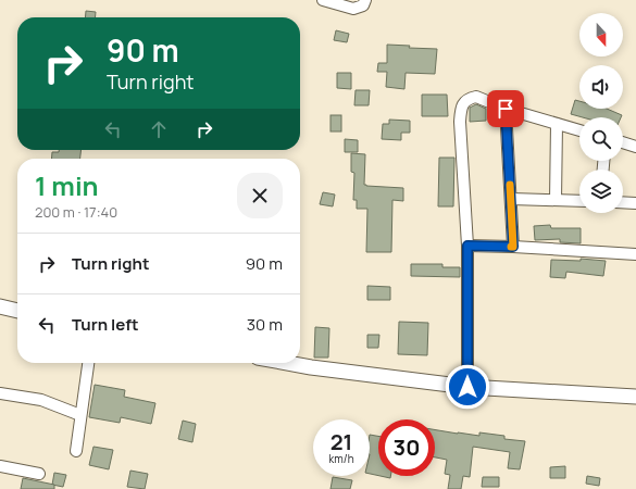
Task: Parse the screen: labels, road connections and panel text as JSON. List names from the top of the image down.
{
  "north": "bottom",
  "page": {
    "turn": ["90 m", "Turn right"],
    "heading": ["1 min", "200 m · 17:40"],
    "list": [
      {
        "name": "Turn right",
        "value": "90 m"
      },
      {
        "name": "Turn left",
        "value": "30 m"
      }
    ],
    "speed": "21 km/h",
    "limit": "30"
  }
}
